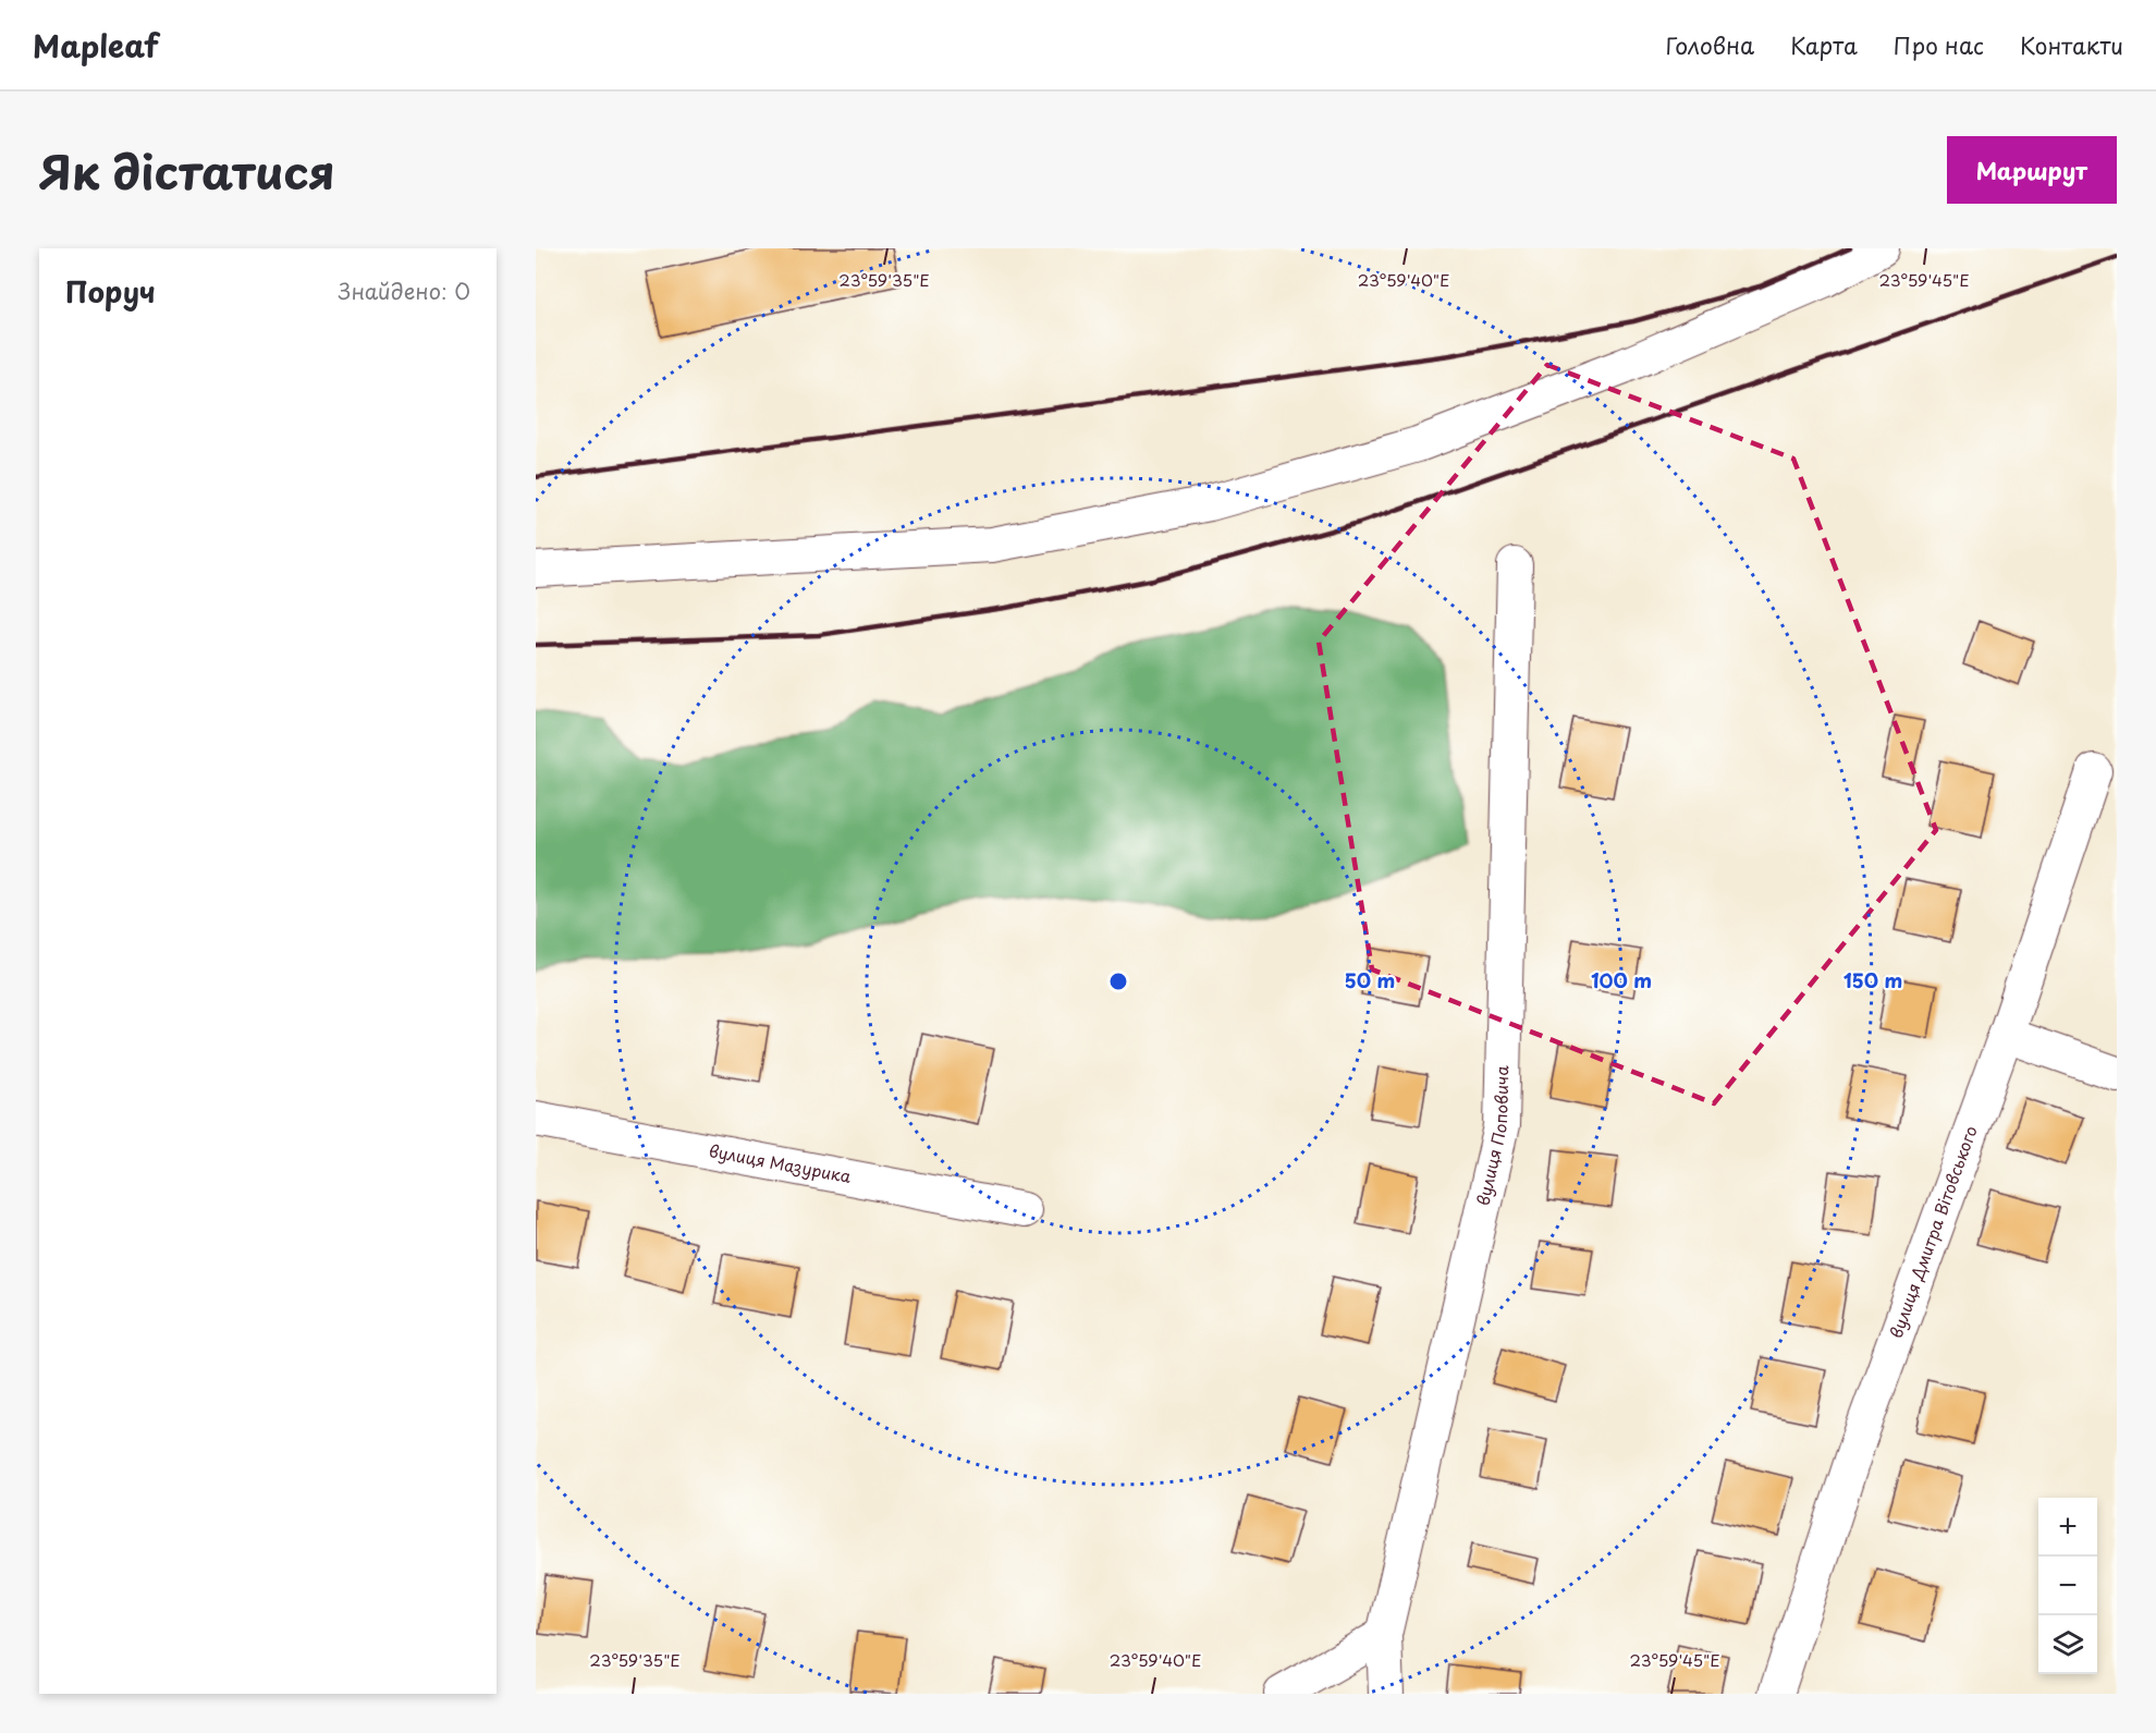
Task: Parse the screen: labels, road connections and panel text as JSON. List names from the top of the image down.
{
  "streets": {
    "street": ["вулиця Поповича", "вулиця Мазурика", "вулиця Дмитра Вітовського"]
  },
  "page": {
    "header": "Mapleaf",
    "nav": [
      "Головна",
      "Карта",
      "Про нас",
      "Контакти"
    ],
    "title": "Як дістатися",
    "buttons": "Маршрут",
    "heading": ["Поруч", "Знайдено: 0"],
    "map_buttons": ["+", "−"]
  },
  "coordinates": ["23°59'35\"E", "23°59'40\"E", "23°59'45\"E"],
  "rings": ["50 m", "100 m", "150 m"]
}
